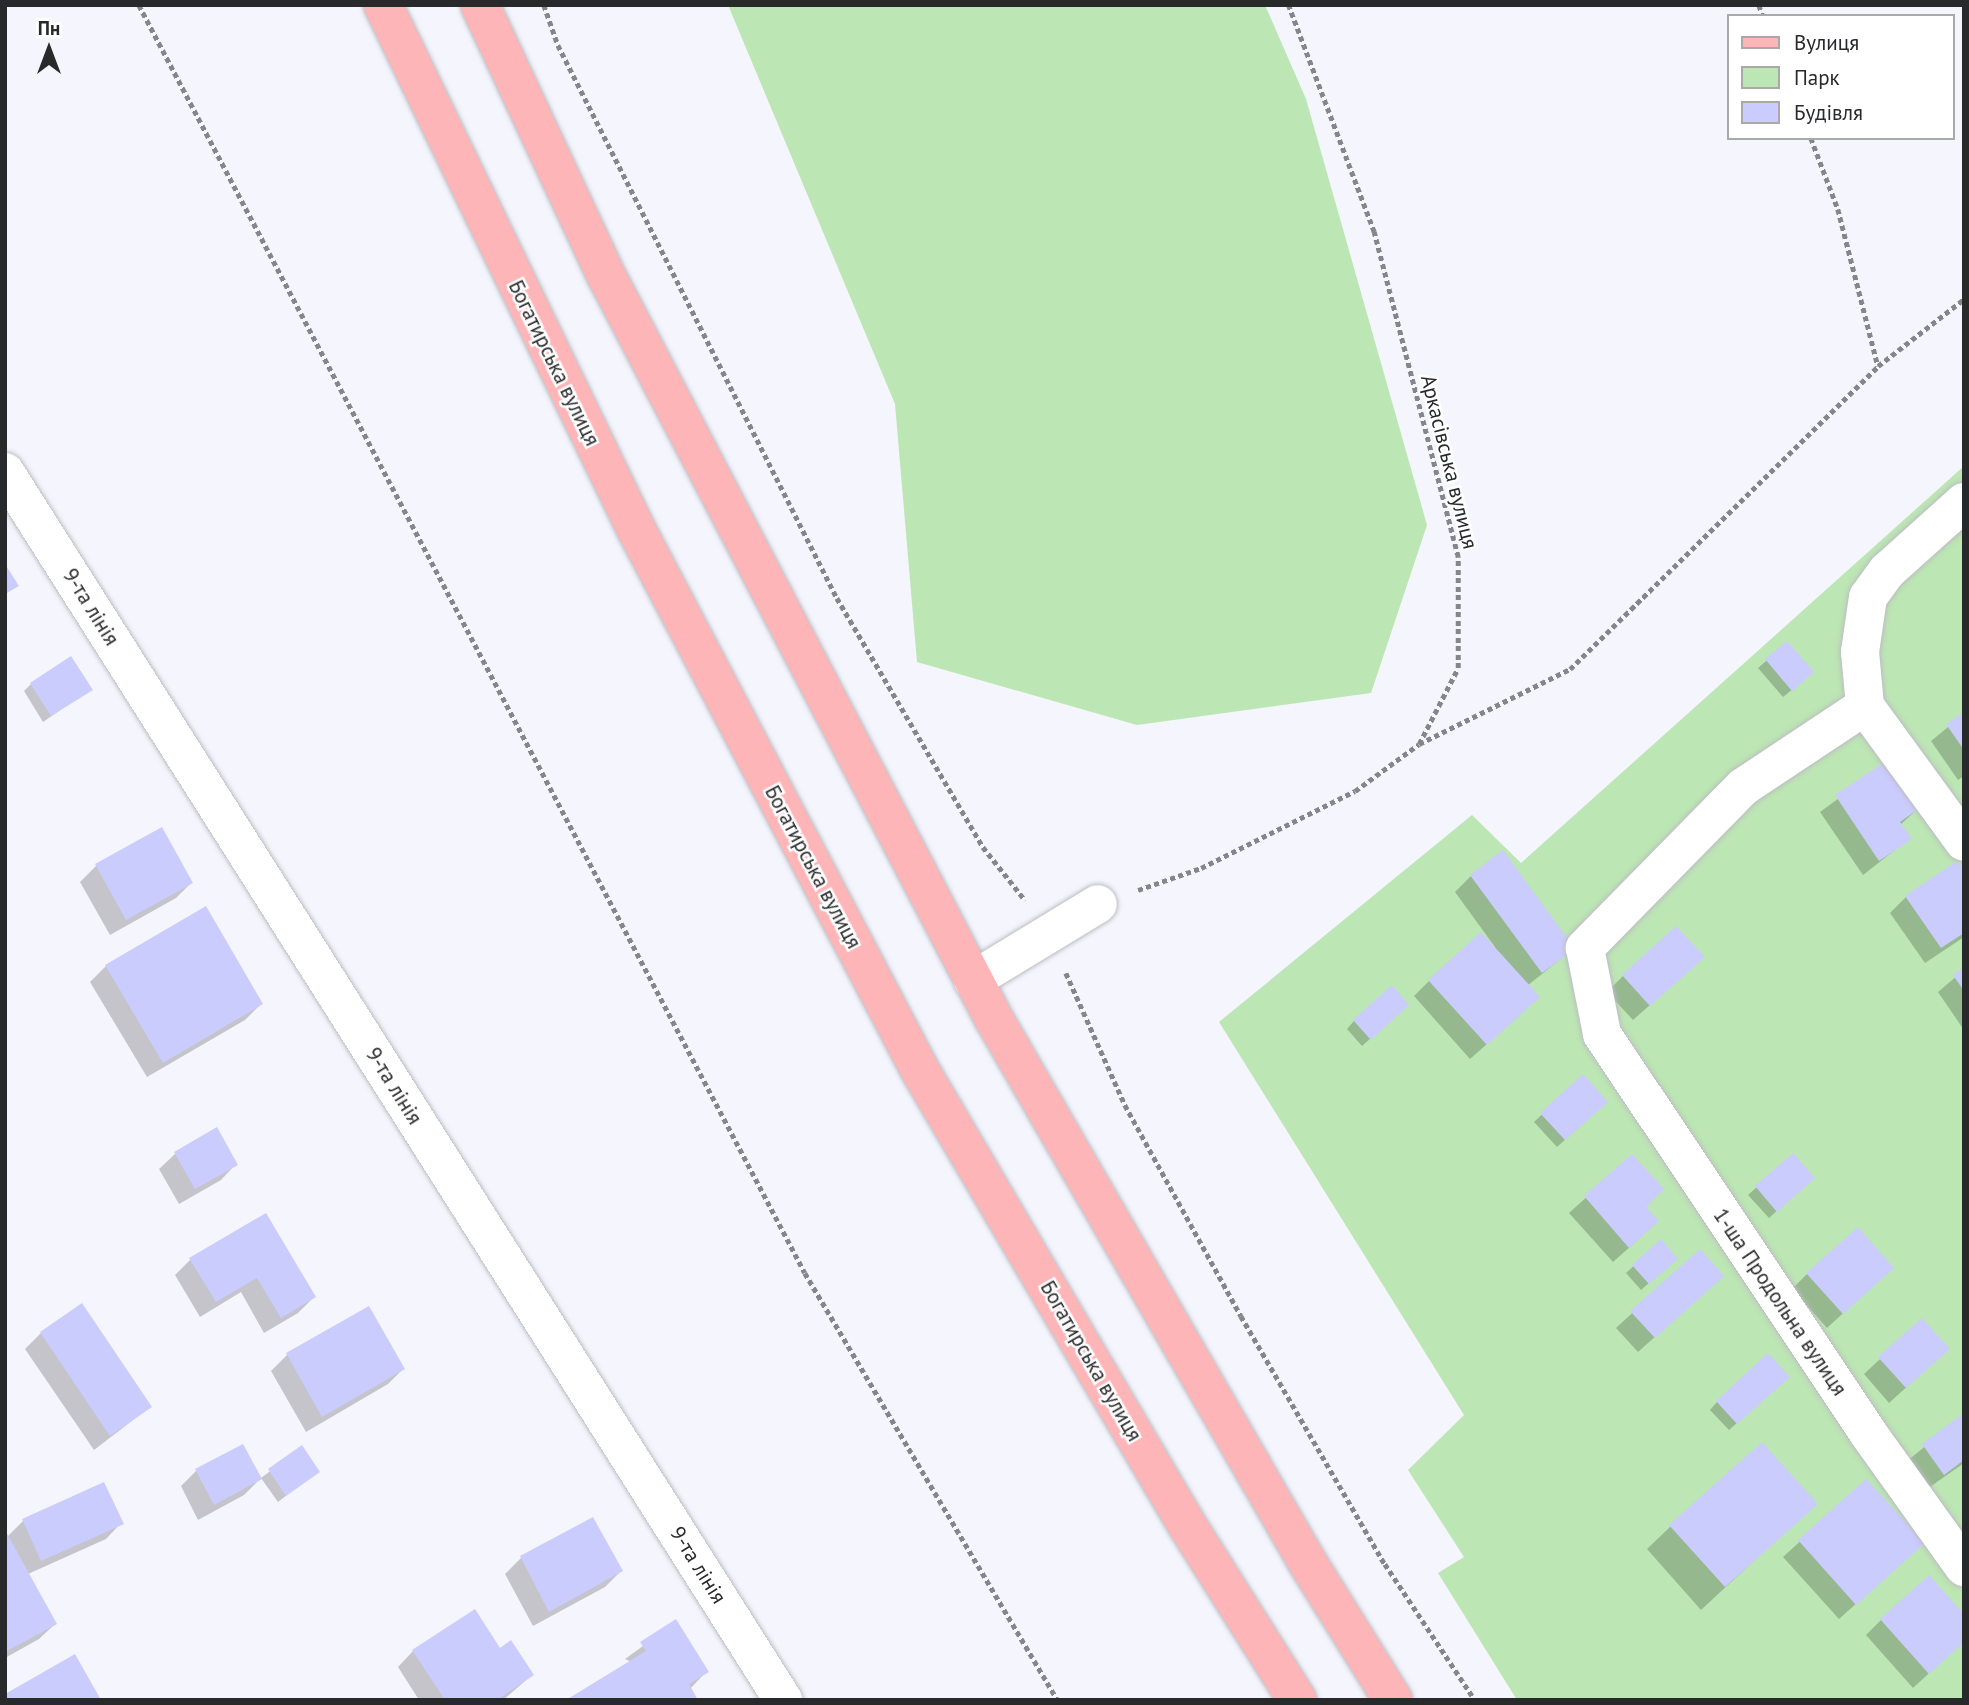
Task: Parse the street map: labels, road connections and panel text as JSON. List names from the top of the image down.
{
  "streets": {
    "main road": ["Богатирська вулиця"],
    "street": ["9-та лінія", "1-ша Продольна вулиця"],
    "path": ["Аркасівська вулиця"]
  },
  "legend": ["Вулиця", "Парк", "Будівля"],
  "north": "top"
}
